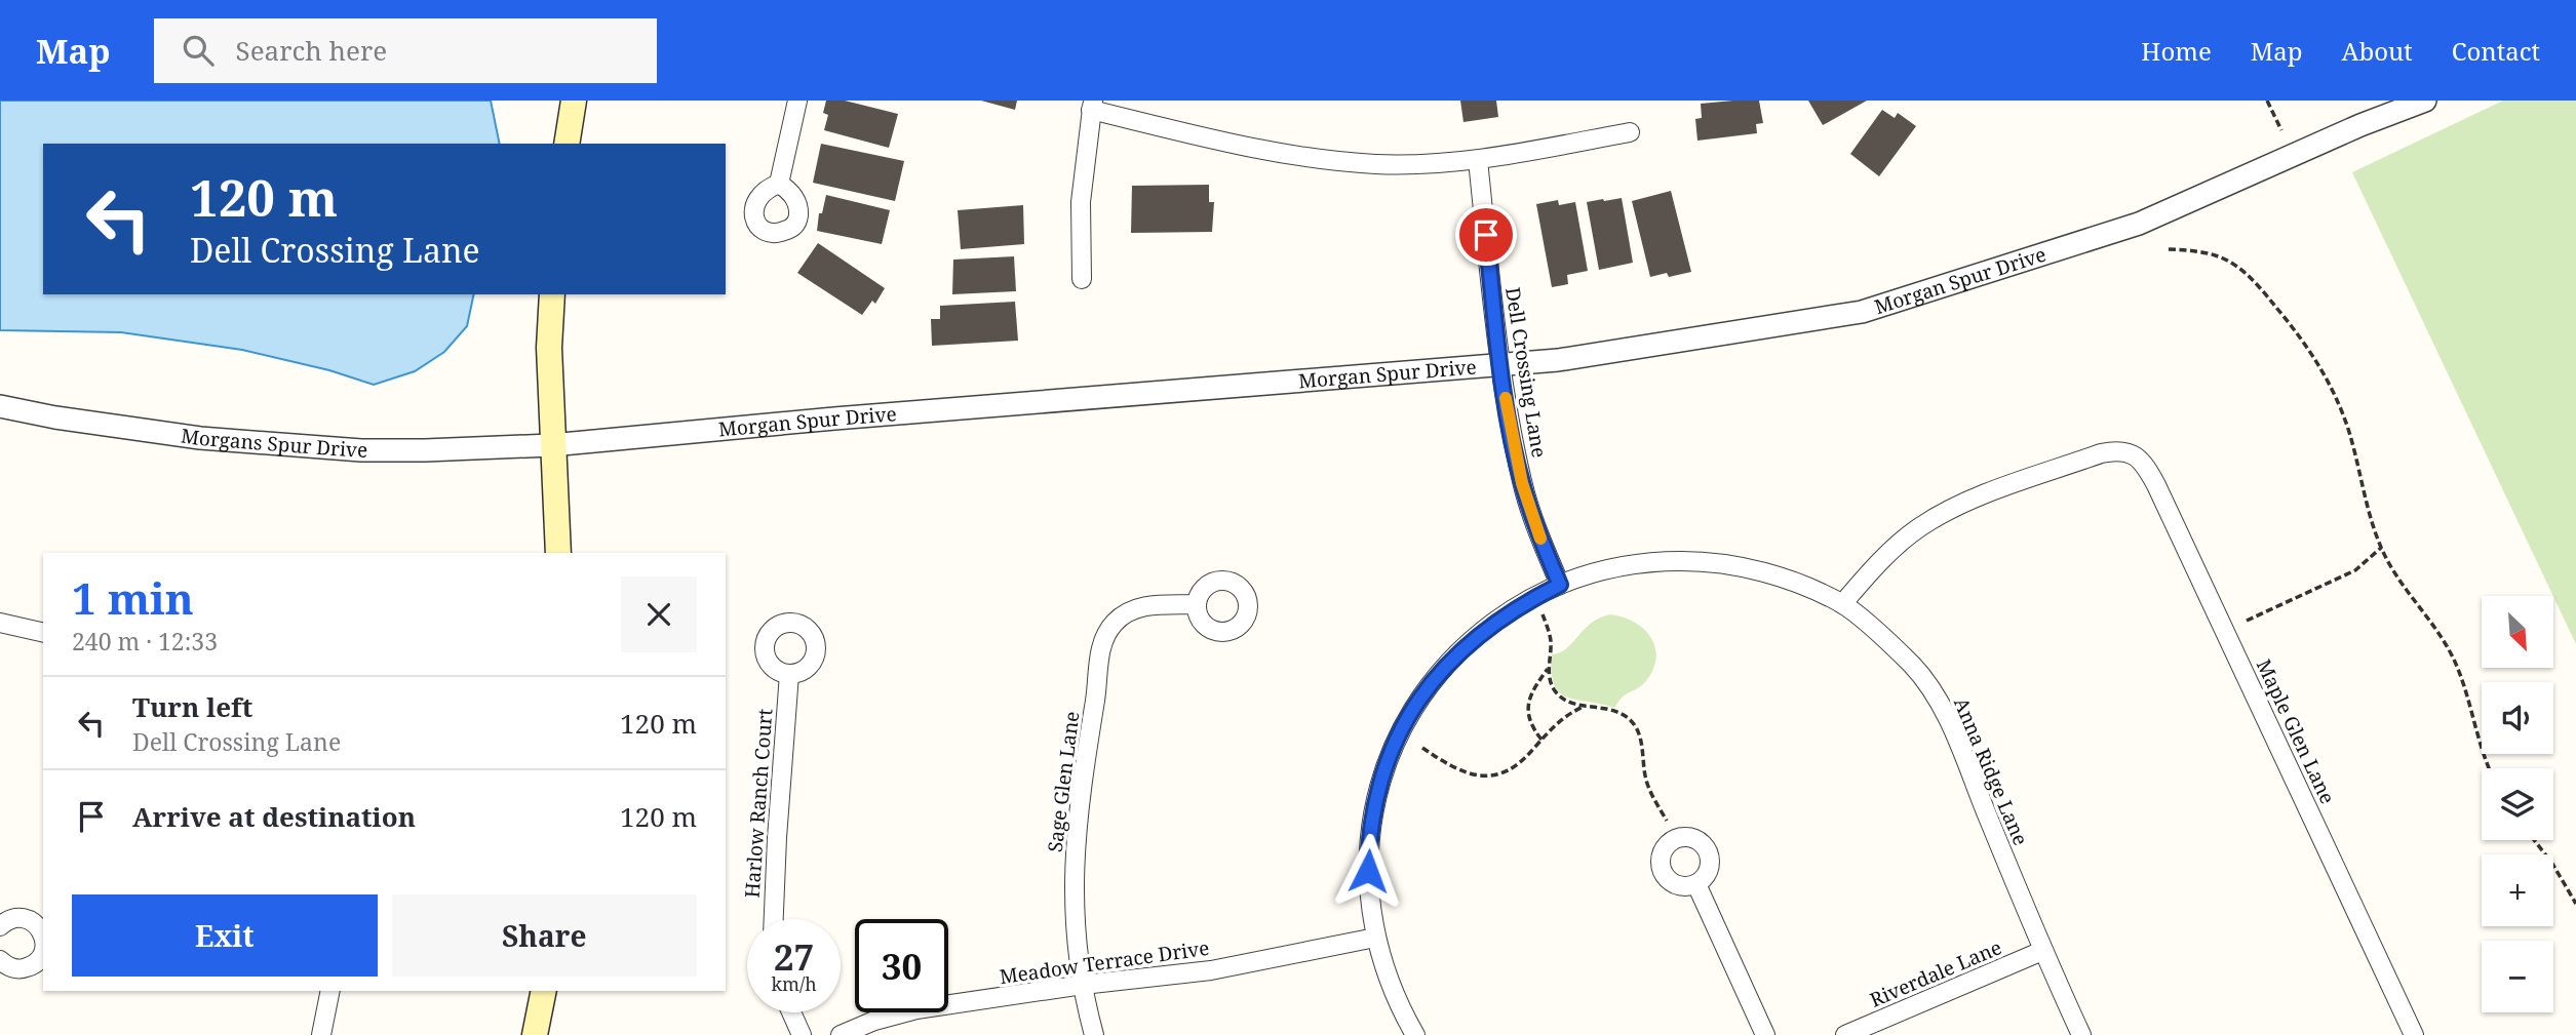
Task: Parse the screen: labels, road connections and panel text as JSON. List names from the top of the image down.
{
  "streets": {
    "street": [
      "Morgan Spur Drive",
      "Dell Crossing Lane",
      "Morgans Spur Drive",
      "Maple Glen Lane",
      "Anna Ridge Lane",
      "Sage Glen Lane",
      "Harlow Ranch Court",
      "Meadow Terrace Drive",
      "Riverdale Lane"
    ]
  },
  "crossings": [
    ["Morgan Spur Drive", "Dell Crossing Lane"],
    ["Morgan Spur Drive", "Morgans Spur Drive"],
    ["Dell Crossing Lane", "Anna Ridge Lane"],
    ["Maple Glen Lane", "Anna Ridge Lane"],
    ["Anna Ridge Lane", "Meadow Terrace Drive"],
    ["Anna Ridge Lane", "Riverdale Lane"],
    ["Sage Glen Lane", "Meadow Terrace Drive"]
  ],
  "north": "bottom right",
  "page": {
    "header": "Map",
    "search": "Search here",
    "nav": [
      "Home",
      "Map",
      "About",
      "Contact"
    ],
    "turn": ["120 m", "Dell Crossing Lane"],
    "heading": ["1 min", "240 m · 12:33"],
    "map_buttons": ["+", "−"],
    "list": [
      {
        "name": "Turn left",
        "note": "Dell Crossing Lane",
        "value": "120 m"
      },
      {
        "name": "Arrive at destination",
        "value": "120 m"
      }
    ],
    "buttons": ["Exit", "Share"],
    "speed": "27 km/h",
    "limit": "30"
  }
}
